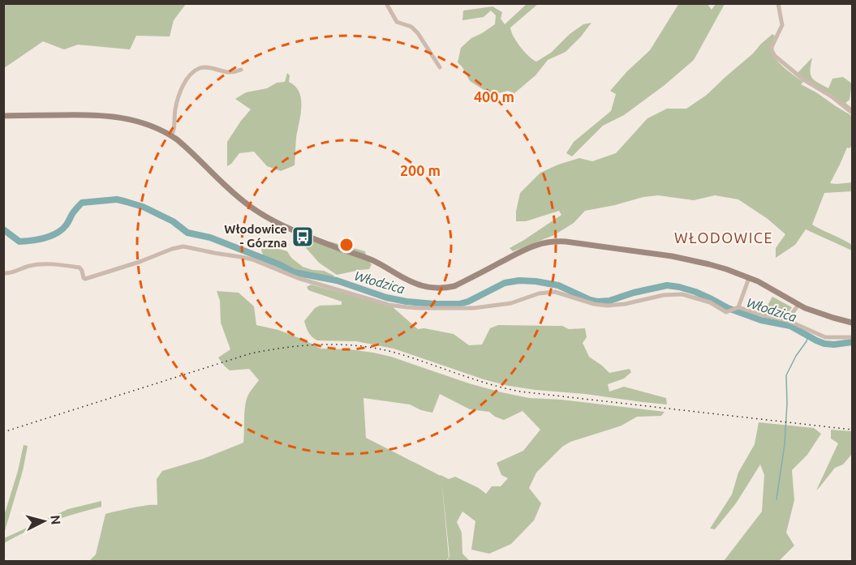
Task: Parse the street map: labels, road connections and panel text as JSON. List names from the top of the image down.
{
  "districts": ["WŁODOWICE"],
  "water": ["Włodzica"],
  "places": {
    "bus stop": ["Włodowice - Górzna"]
  },
  "north": "right",
  "rings": ["400 m", "200 m"]
}
